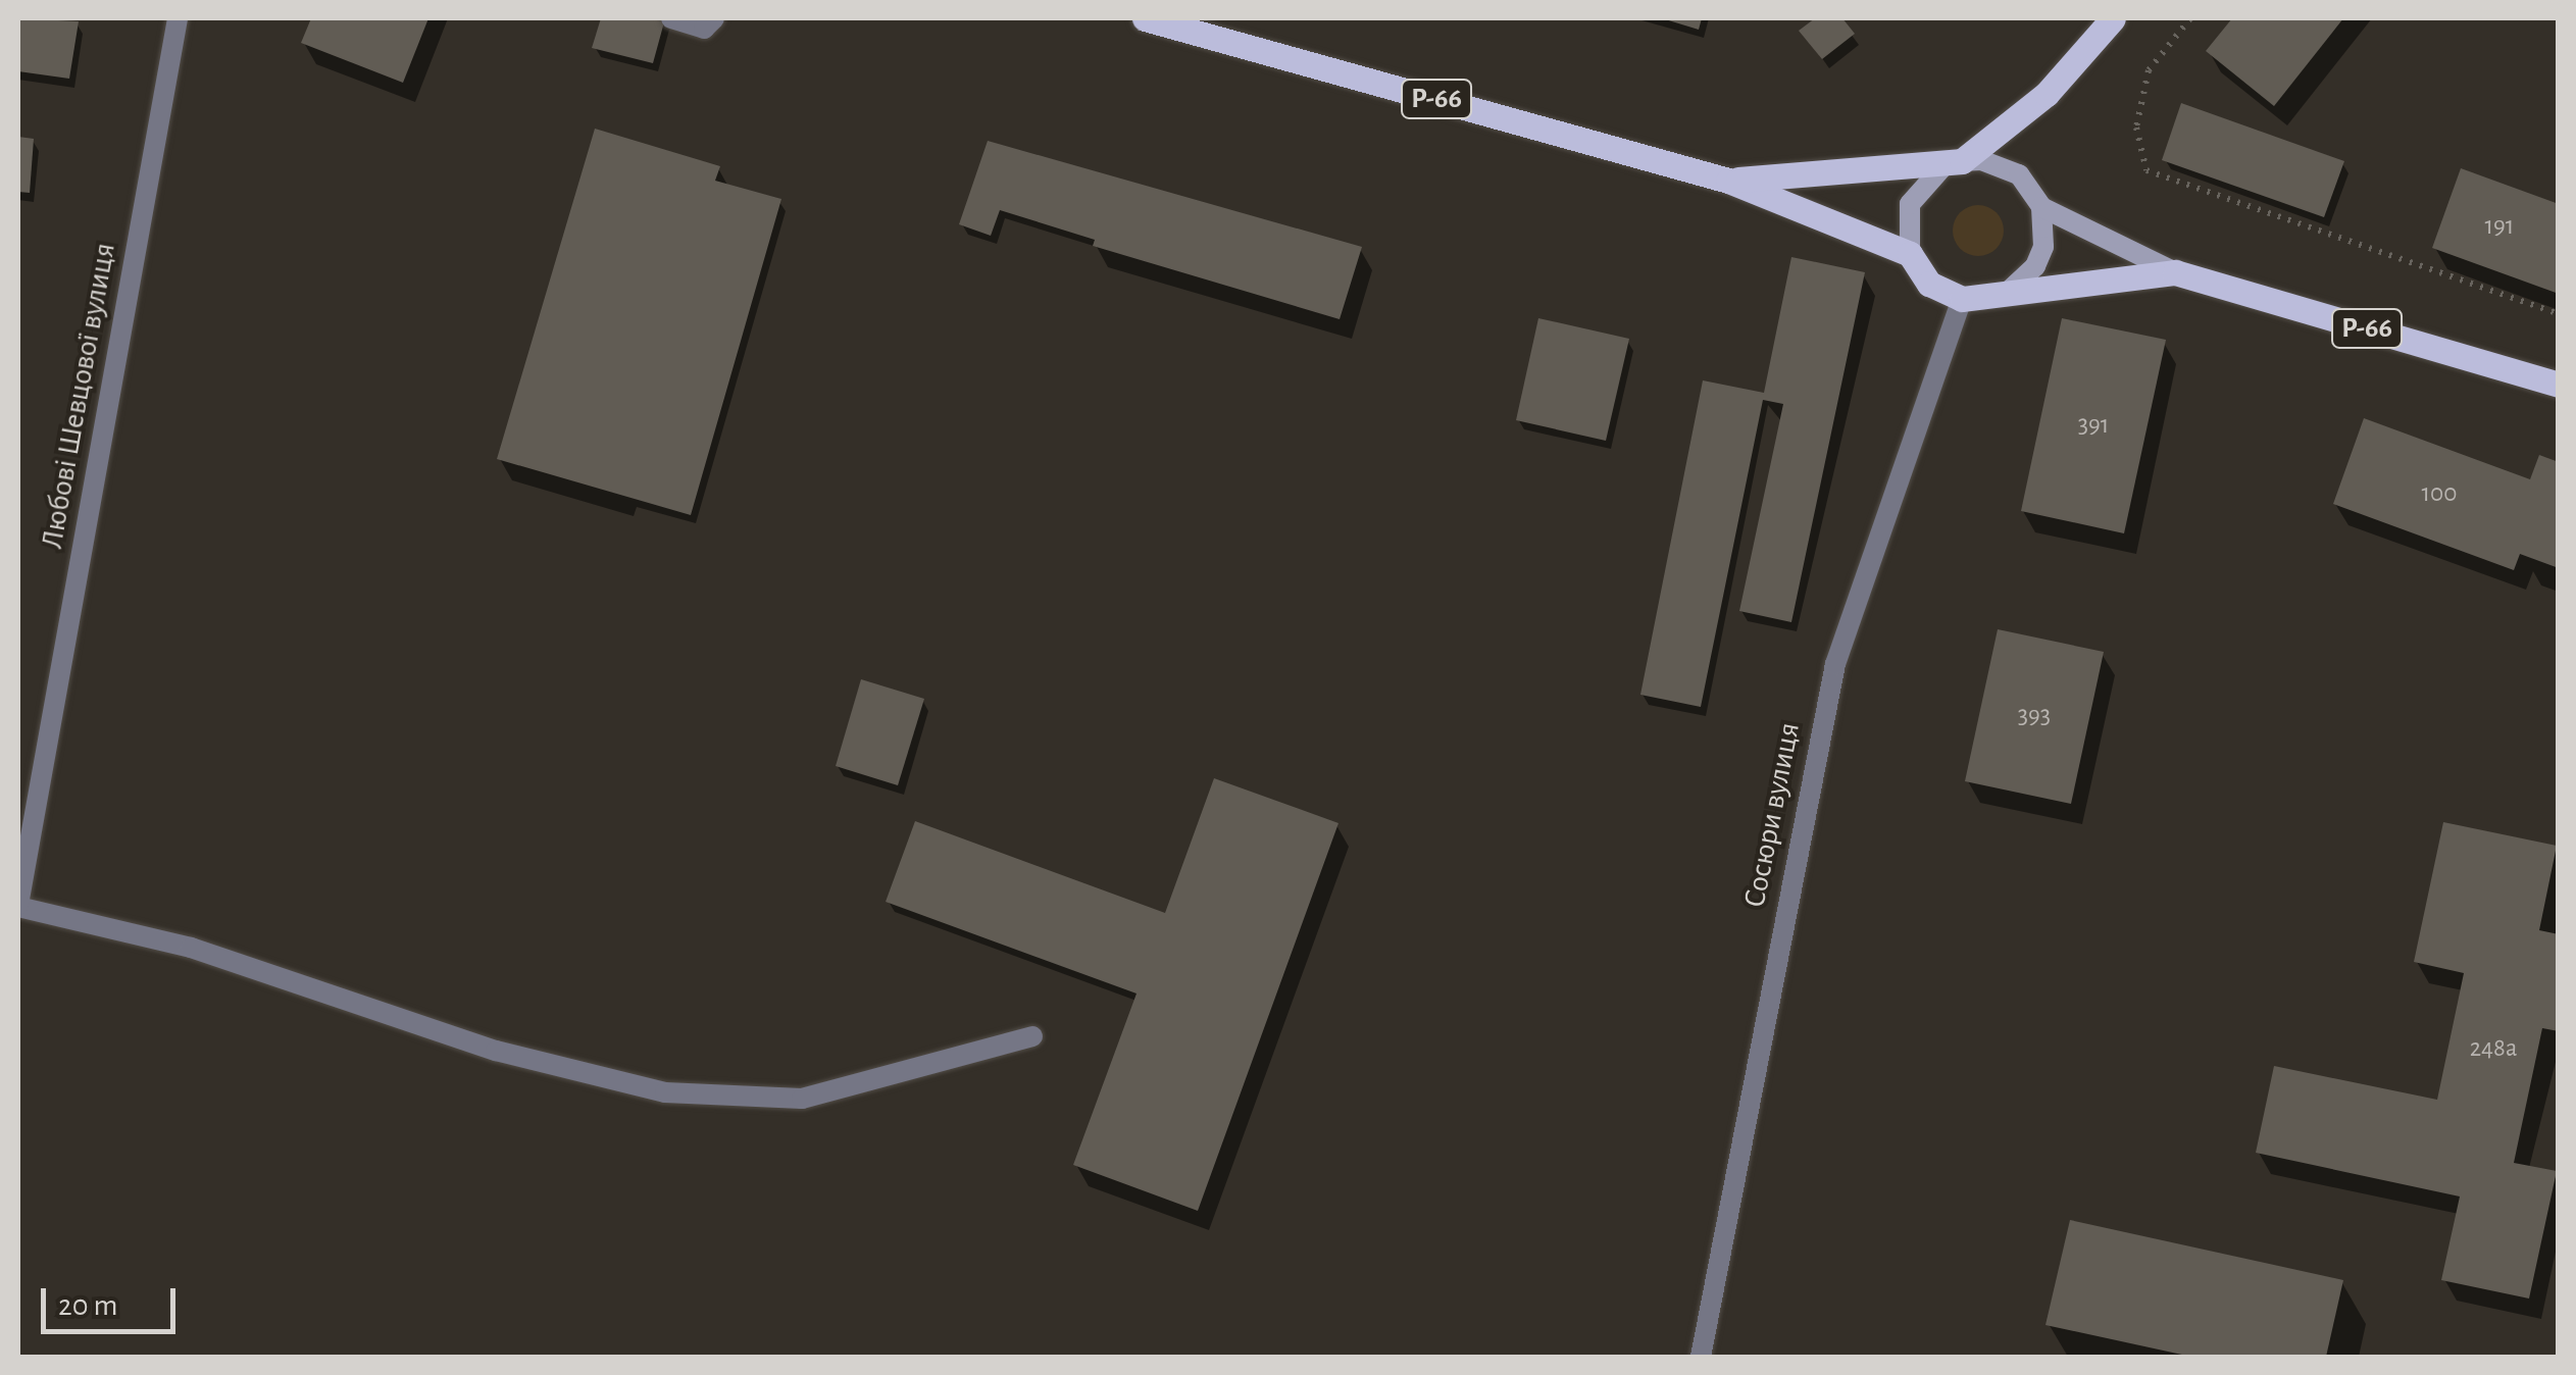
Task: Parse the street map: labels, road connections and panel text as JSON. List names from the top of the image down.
{
  "streets": {
    "main road": ["Р-66"],
    "street": ["Любові Шевцової вулиця", "Сосюри вулиця"]
  },
  "crossings": [
    ["Р-66", "Сосюри вулиця"]
  ],
  "house_numbers": [
    "191",
    "391",
    "100",
    "393",
    "248а"
  ],
  "scale_bar": "20 m"
}
